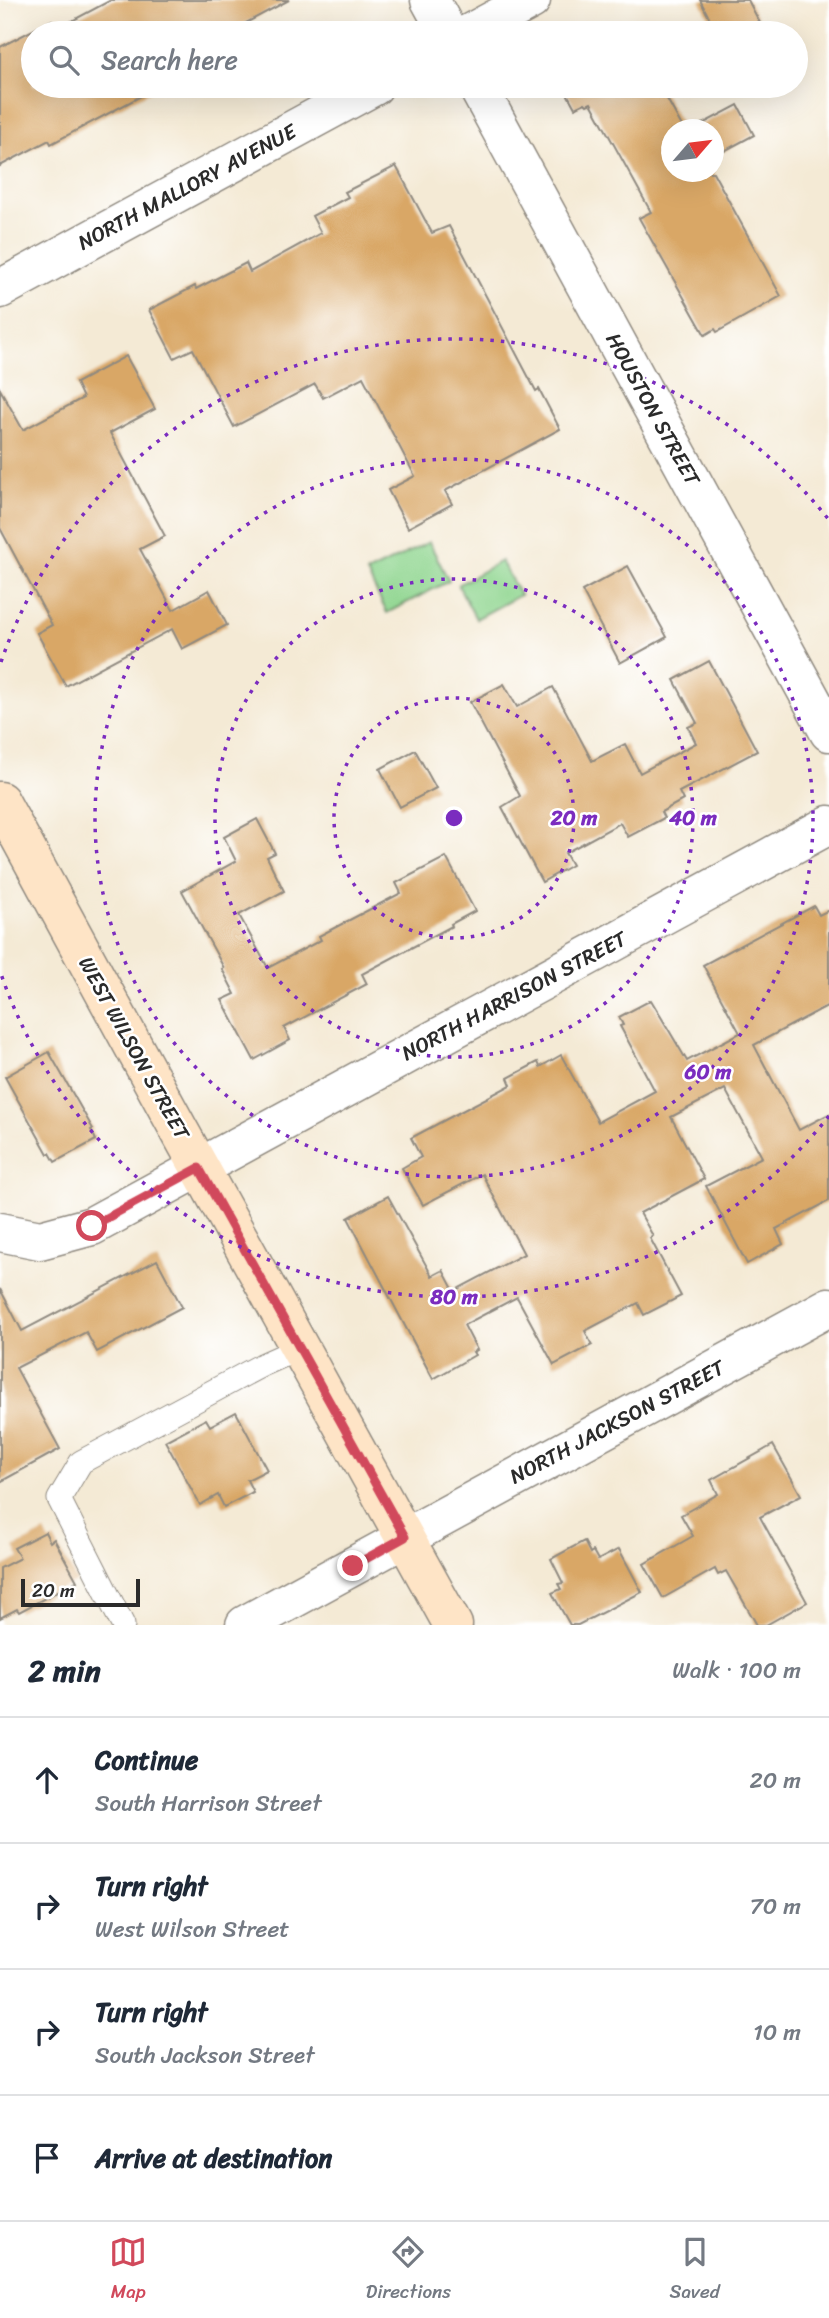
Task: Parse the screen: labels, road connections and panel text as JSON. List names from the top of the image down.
{
  "streets": {
    "main road": ["WEST WILSON STREET"],
    "street": [
      "NORTH MALLORY AVENUE",
      "HOUSTON STREET",
      "NORTH HARRISON STREET",
      "NORTH JACKSON STREET"
    ]
  },
  "crossings": [
    ["NORTH HARRISON STREET", "WEST WILSON STREET"],
    ["WEST WILSON STREET", "NORTH JACKSON STREET"]
  ],
  "scale_bar": "20 m",
  "north": "top right",
  "page": {
    "search": "Search here",
    "scale": "20 m",
    "heading": ["2 min", "Walk · 100 m"],
    "list": [
      ["Continue", "South Harrison Street", "20 m"],
      ["Turn right", "West Wilson Street", "70 m"],
      ["Turn right", "South Jackson Street", "10 m"],
      "Arrive at destination"
    ],
    "nav": ["Map", "Directions", "Saved"]
  },
  "rings": [
    "20 m",
    "40 m",
    "60 m",
    "80 m"
  ]
}
